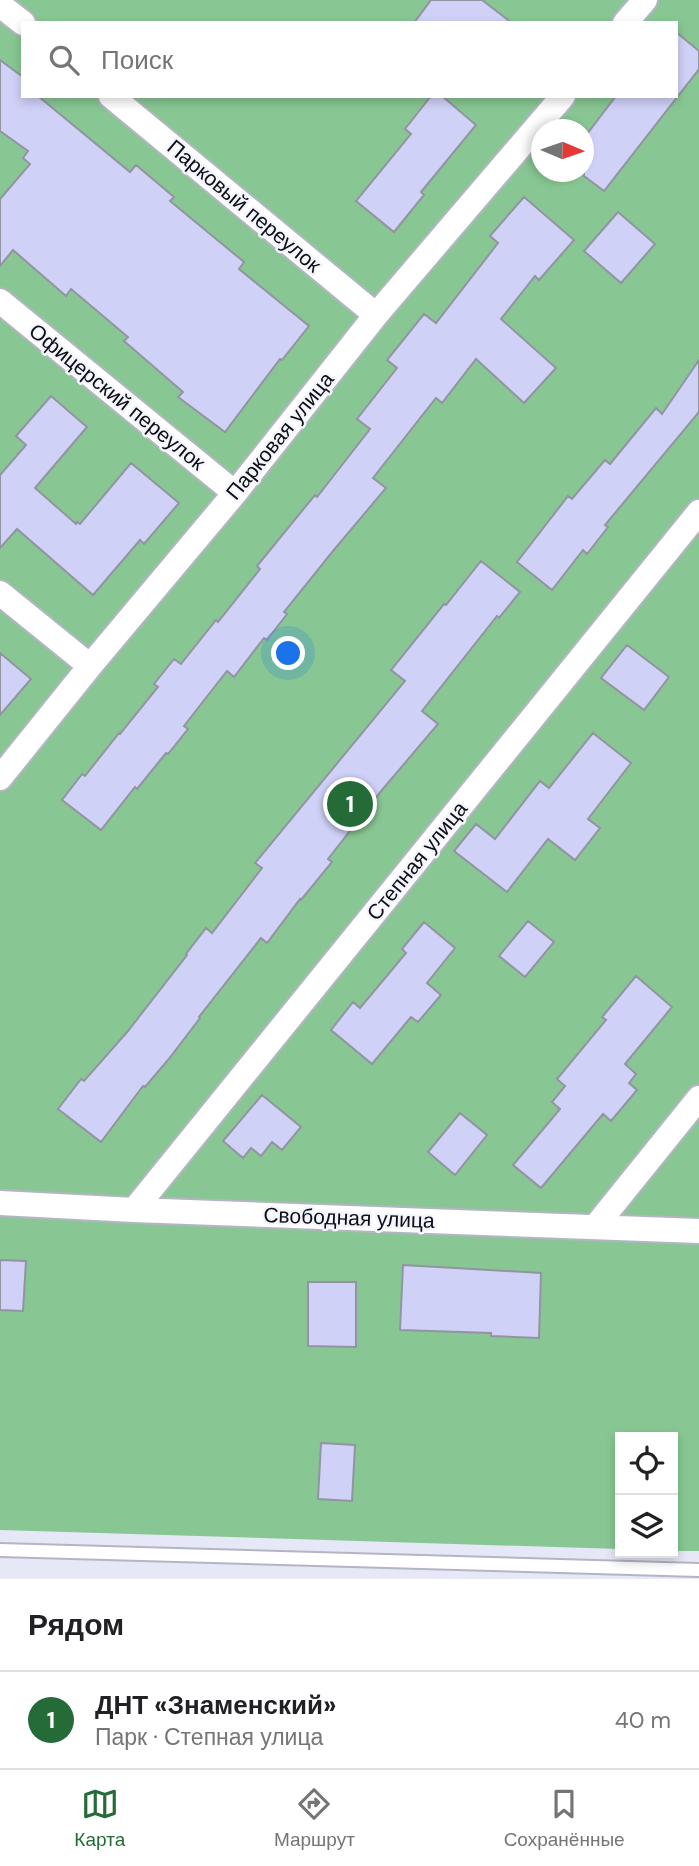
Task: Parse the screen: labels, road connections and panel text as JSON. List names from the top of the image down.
{
  "streets": {
    "street": [
      "Парковый переулок",
      "Офицерский переулок",
      "Парковая улица",
      "Степная улица",
      "Свободная улица"
    ]
  },
  "crossings": [
    ["Парковый переулок", "Парковая улица"],
    ["Офицерский переулок", "Парковая улица"],
    ["Степная улица", "Свободная улица"]
  ],
  "north": "right",
  "page": {
    "search": "Поиск",
    "pins": "1",
    "heading": "Рядом",
    "list": [
      {
        "mark": "1",
        "name": "ДНТ «Знаменский»",
        "note": "Парк · Степная улица",
        "value": "40 m"
      }
    ],
    "nav": ["Карта", "Маршрут", "Сохранённые"]
  }
}
